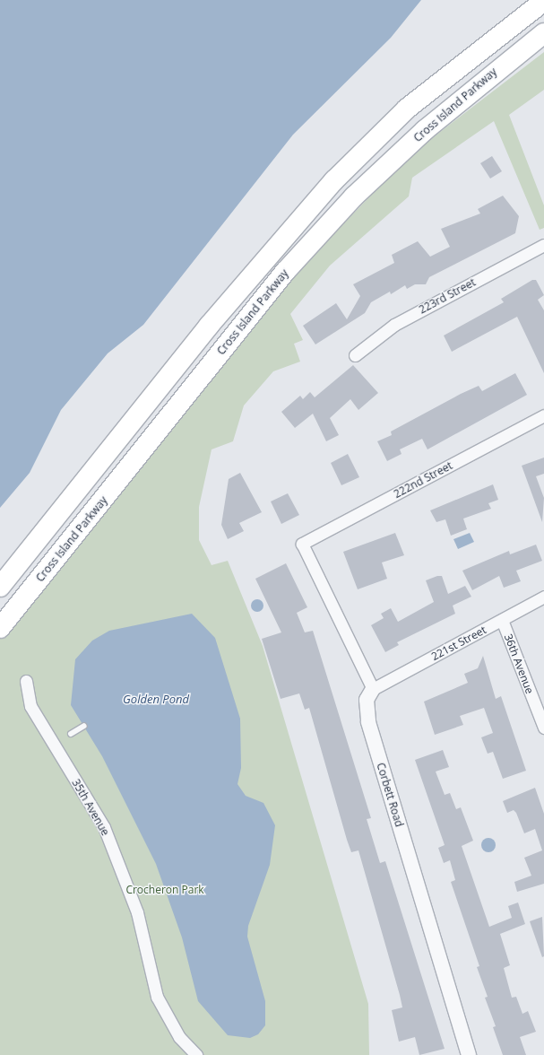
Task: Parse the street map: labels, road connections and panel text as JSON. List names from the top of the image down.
{
  "streets": {
    "highway": ["Cross Island Parkway"],
    "street": [
      "223rd Street",
      "222nd Street",
      "221st Street",
      "36th Avenue",
      "Corbett Road",
      "35th Avenue"
    ]
  },
  "crossings": [
    ["222nd Street", "221st Street"],
    ["222nd Street", "Corbett Road"],
    ["221st Street", "36th Avenue"],
    ["221st Street", "Corbett Road"]
  ],
  "water": ["Golden Pond"],
  "parks": ["Crocheron Park"]
}
